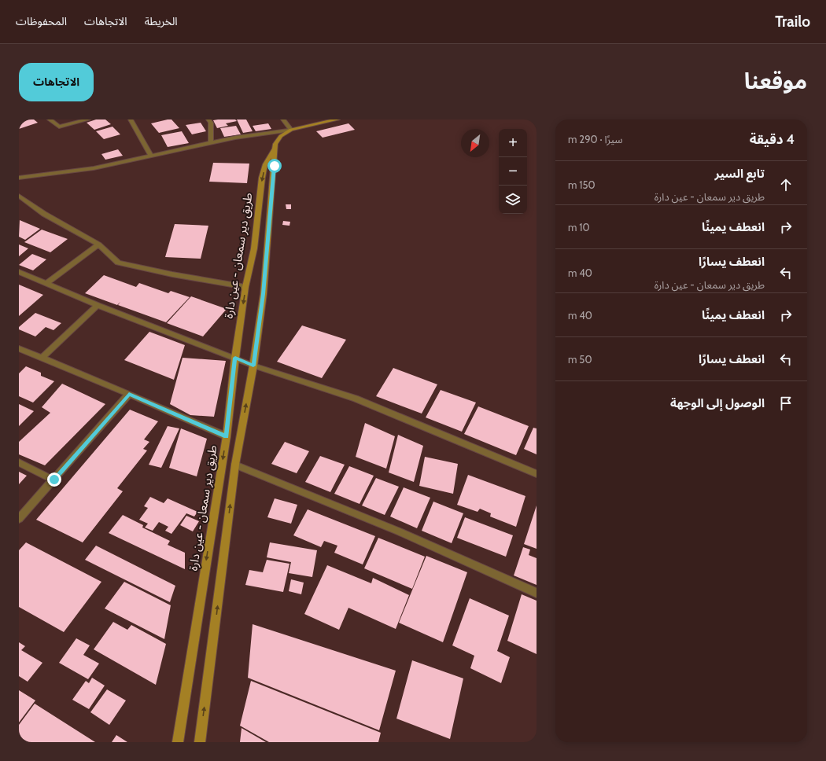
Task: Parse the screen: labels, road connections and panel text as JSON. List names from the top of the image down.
{
  "streets": {
    "main road": ["طريق دير سمعان - عين دارة"]
  },
  "north": "bottom left",
  "page": {
    "header": "Trailo",
    "nav": ["الخريطة", "الاتجاهات", "المحفوظات"],
    "title": "موقعنا",
    "buttons": "الاتجاهات",
    "heading": ["4 دقيقة", "سيرًا · 290 m"],
    "map_buttons": ["+", "−"],
    "list": [
      ["تابع السير", "طريق دير سمعان - عين دارة", "150 m"],
      ["انعطف يمينًا", "10 m"],
      ["انعطف يسارًا", "طريق دير سمعان - عين دارة", "40 m"],
      ["انعطف يمينًا", "40 m"],
      ["انعطف يسارًا", "50 m"],
      "الوصول إلى الوجهة"
    ]
  }
}
